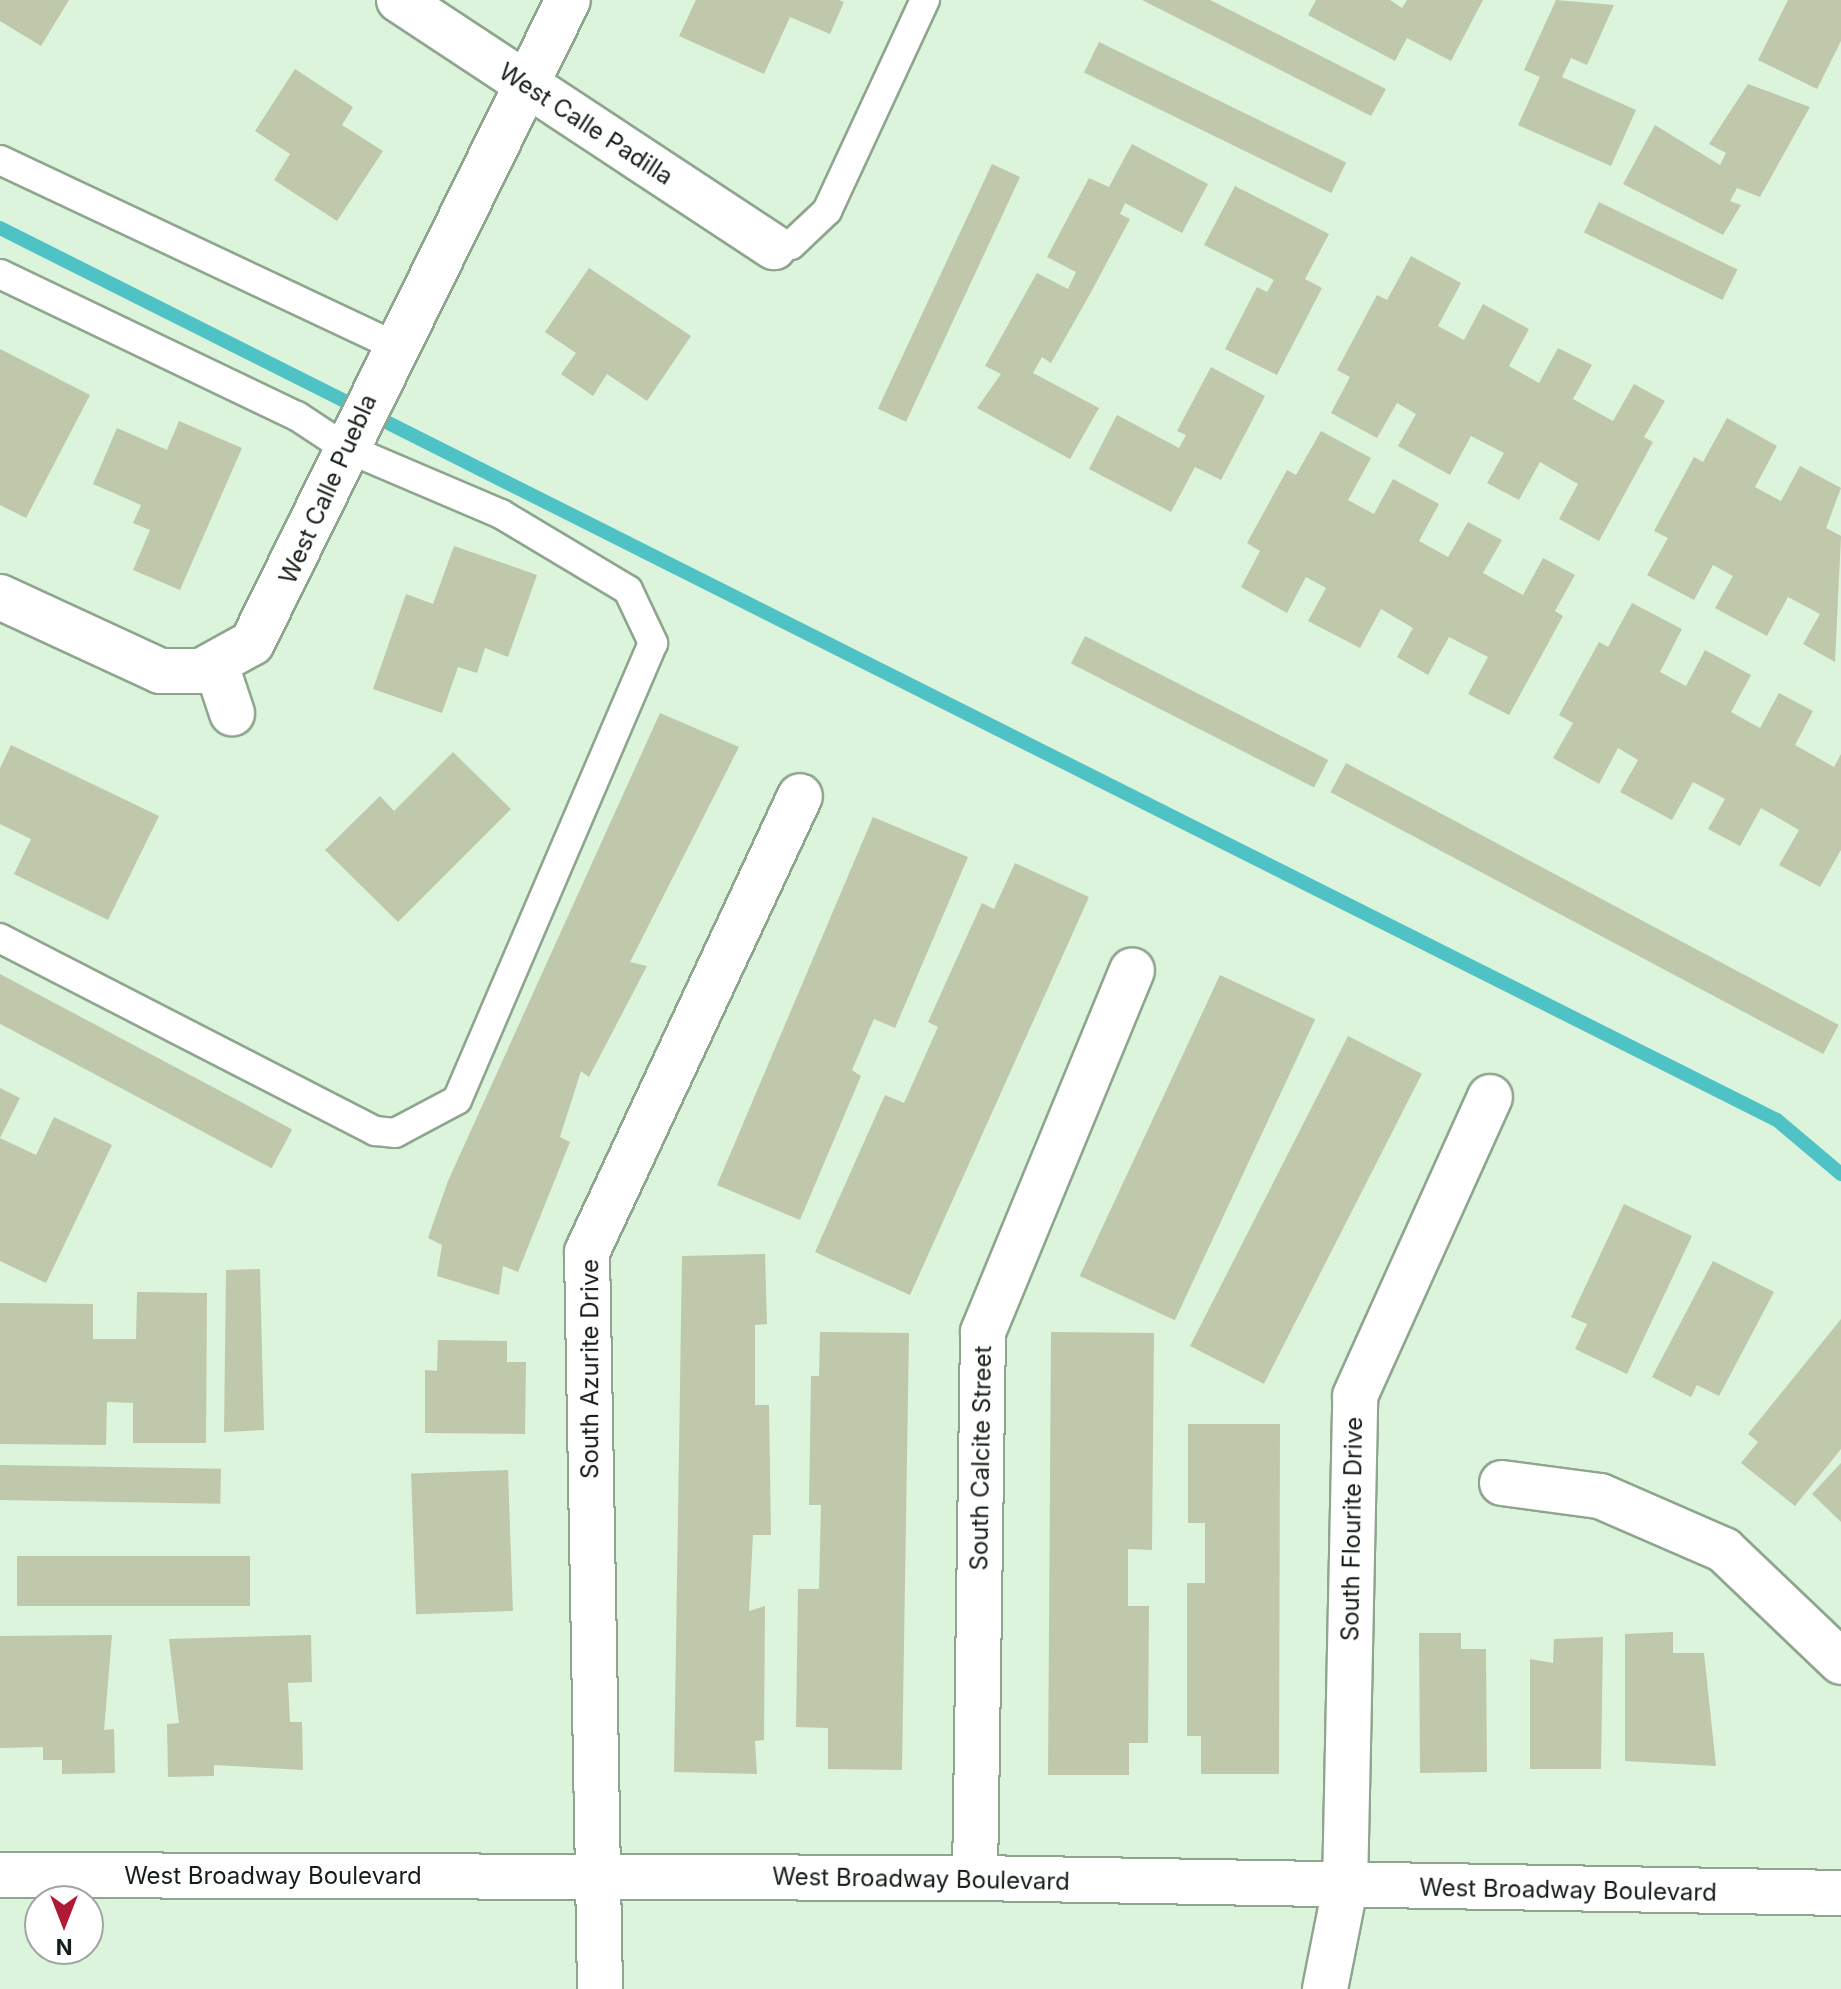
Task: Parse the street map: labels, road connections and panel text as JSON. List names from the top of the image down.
{
  "streets": {
    "street": [
      "West Calle Padilla",
      "West Calle Puebla",
      "South Azurite Drive",
      "South Calcite Street",
      "South Flourite Drive",
      "West Broadway Boulevard"
    ]
  },
  "crossings": [
    ["West Calle Padilla", "West Calle Puebla"],
    ["South Azurite Drive", "West Broadway Boulevard"],
    ["South Calcite Street", "West Broadway Boulevard"],
    ["South Flourite Drive", "West Broadway Boulevard"]
  ],
  "north": "bottom"
}
